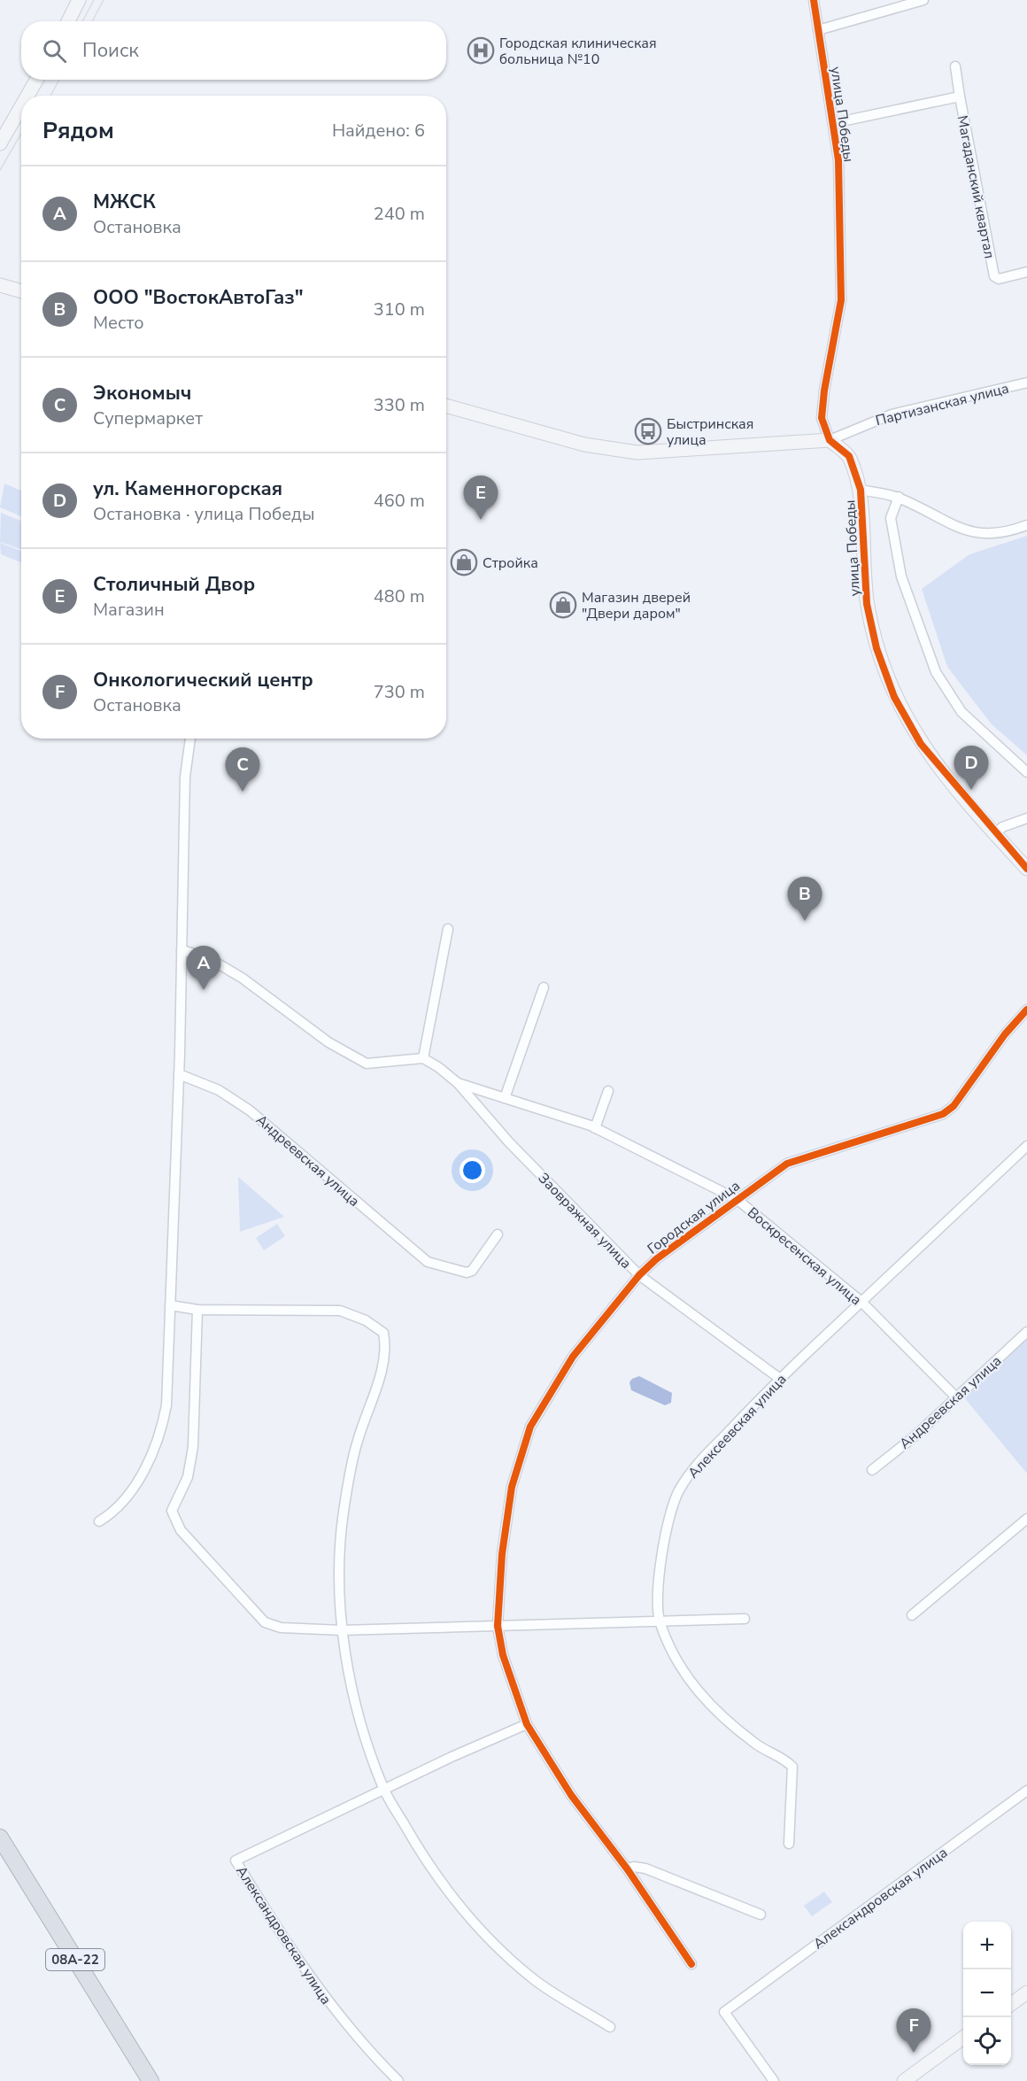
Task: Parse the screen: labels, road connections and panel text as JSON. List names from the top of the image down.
{
  "streets": {
    "highway": ["08А-22"],
    "street": [
      "улица Победы",
      "Магаданский квартал",
      "Партизанская улица",
      "Андреевская улица",
      "Городская улица",
      "Заовражная улица",
      "Воскресенская улица",
      "Алексеевская улица",
      "Александровская улица"
    ]
  },
  "crossings": [
    ["улица Победы", "Магаданский квартал"],
    ["улица Победы", "Партизанская улица"],
    ["Андреевская улица", "Воскресенская улица"],
    ["Городская улица", "Заовражная улица"],
    ["Городская улица", "Воскресенская улица"],
    ["Заовражная улица", "Воскресенская улица"],
    ["Заовражная улица", "Алексеевская улица"],
    ["Воскресенская улица", "Алексеевская улица"]
  ],
  "places": {
    "hospital": ["Городская клиническая больница №10"],
    "bus stop": ["Быстринская улица"],
    "shop": ["Стройка", "Магазин дверей \"Двери даром\""]
  },
  "page": {
    "search": "Поиск",
    "heading": ["Рядом", "Найдено: 6"],
    "list": [
      {
        "mark": "A",
        "name": "МЖСК",
        "note": "Остановка",
        "value": "240 m"
      },
      {
        "mark": "B",
        "name": "ООО \"ВостокАвтоГаз\"",
        "note": "Место",
        "value": "310 m"
      },
      {
        "mark": "C",
        "name": "Экономыч",
        "note": "Супермаркет",
        "value": "330 m"
      },
      {
        "mark": "D",
        "name": "ул. Каменногорская",
        "note": "Остановка · улица Победы",
        "value": "460 m"
      },
      {
        "mark": "E",
        "name": "Столичный Двор",
        "note": "Магазин",
        "value": "480 m"
      },
      {
        "mark": "F",
        "name": "Онкологический центр",
        "note": "Остановка",
        "value": "730 m"
      }
    ],
    "pins": [
      "E",
      "D",
      "C",
      "B",
      "A",
      "F"
    ],
    "map_buttons": ["+", "−"]
  }
}
